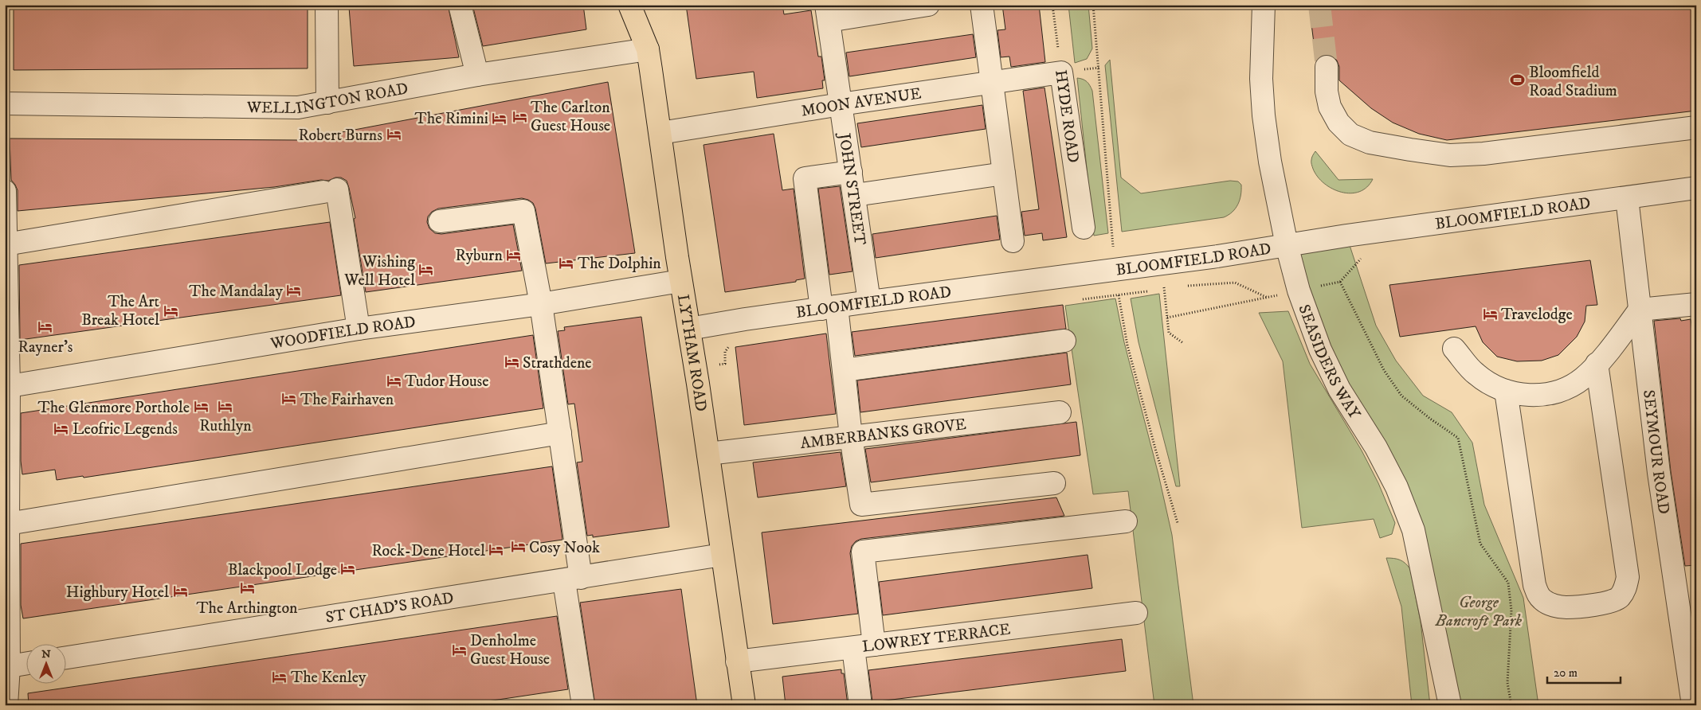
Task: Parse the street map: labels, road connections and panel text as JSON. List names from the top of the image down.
{
  "streets": {
    "main road": ["LYTHAM ROAD"],
    "street": [
      "WELLINGTON ROAD",
      "MOON AVENUE",
      "HYDE ROAD",
      "JOHN STREET",
      "BLOOMFIELD ROAD",
      "WOODFIELD ROAD",
      "SEASIDERS WAY",
      "AMBERBANKS GROVE",
      "SEYMOUR ROAD",
      "ST CHAD'S ROAD",
      "LOWREY TERRACE"
    ]
  },
  "crossings": [
    ["WELLINGTON ROAD", "LYTHAM ROAD"],
    ["MOON AVENUE", "HYDE ROAD"],
    ["MOON AVENUE", "JOHN STREET"],
    ["MOON AVENUE", "LYTHAM ROAD"],
    ["JOHN STREET", "BLOOMFIELD ROAD"],
    ["BLOOMFIELD ROAD", "LYTHAM ROAD"],
    ["BLOOMFIELD ROAD", "SEASIDERS WAY"],
    ["BLOOMFIELD ROAD", "SEYMOUR ROAD"],
    ["WOODFIELD ROAD", "LYTHAM ROAD"],
    ["LYTHAM ROAD", "AMBERBANKS GROVE"],
    ["LYTHAM ROAD", "ST CHAD'S ROAD"],
    ["LYTHAM ROAD", "LOWREY TERRACE"]
  ],
  "parks": ["George Bancroft Park"],
  "places": {
    "sports": ["Bloomfield Road Stadium"],
    "hotel": [
      "The Carlton Guest House",
      "The Rimini",
      "Robert Burns",
      "Ryburn",
      "The Dolphin",
      "Wishing Well Hotel",
      "The Mandalay",
      "The Art Break Hotel",
      "Travelodge",
      "Rayner's",
      "Strathdene",
      "Tudor House",
      "The Fairhaven",
      "Ruthlyn",
      "The Glenmore Porthole",
      "Leofric Legends",
      "Cosy Nook",
      "Rock-Dene Hotel",
      "Blackpool Lodge",
      "The Arthington",
      "Highbury Hotel",
      "Denholme Guest House",
      "The Kenley"
    ]
  },
  "scale_bar": "20 m",
  "north": "top"
}
